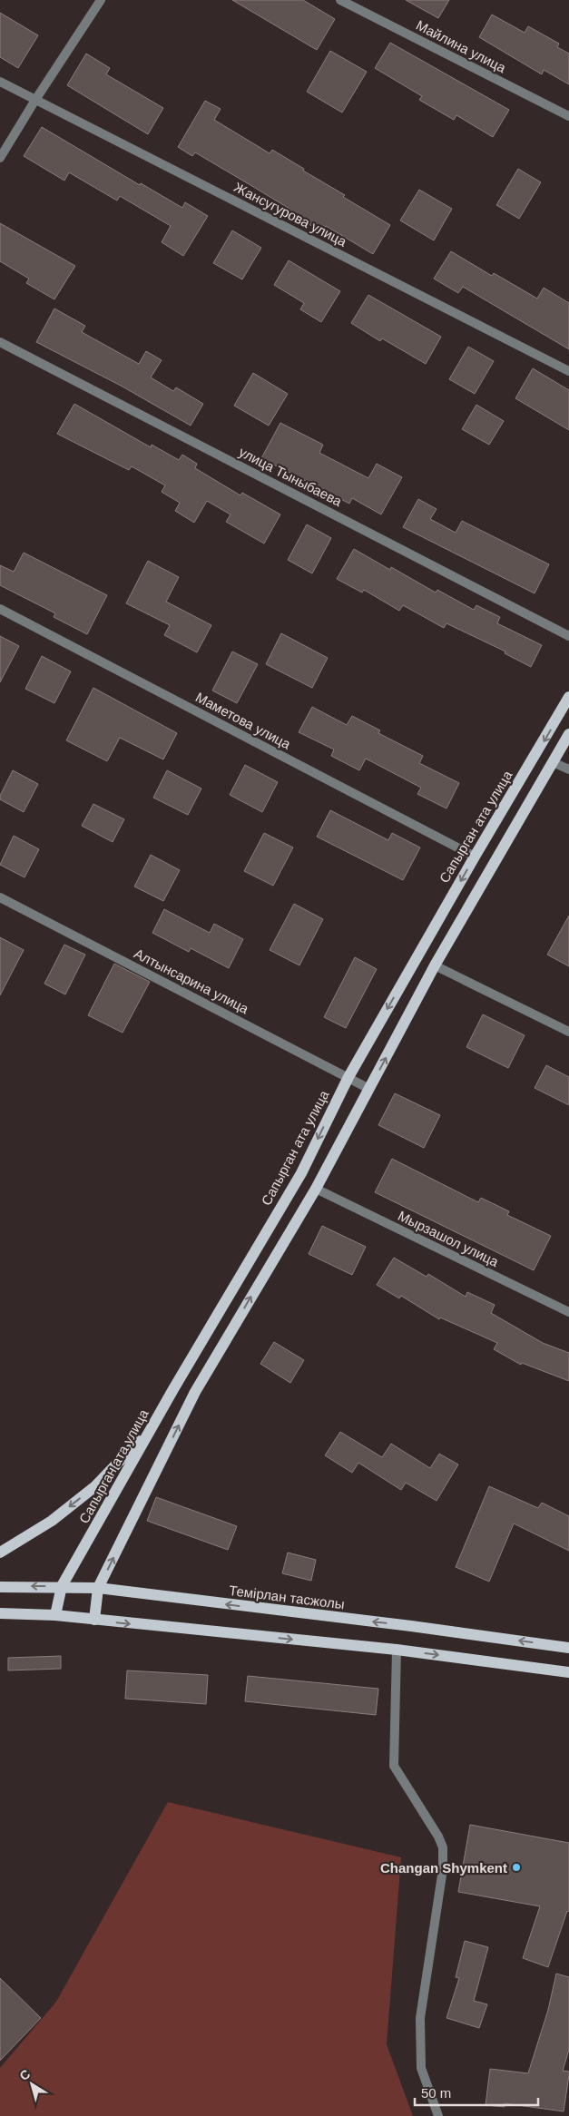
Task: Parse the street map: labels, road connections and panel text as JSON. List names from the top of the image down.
{
  "streets": {
    "main road": ["Сапырган ата улица", "Темірлан тасжолы"],
    "street": [
      "Майлина улица",
      "Жансугурова улица",
      "улица Тыныбаева",
      "Маметова улица",
      "Алтынсарина улица",
      "Мырзашол улица"
    ]
  },
  "crossings": [
    ["Маметова улица", "Сапырган ата улица"],
    ["Сапырган ата улица", "Алтынсарина улица"],
    ["Сапырган ата улица", "Темірлан тасжолы"]
  ],
  "places": ["Changan Shymkent"],
  "scale_bar": "50 m",
  "north": "top left"
}
